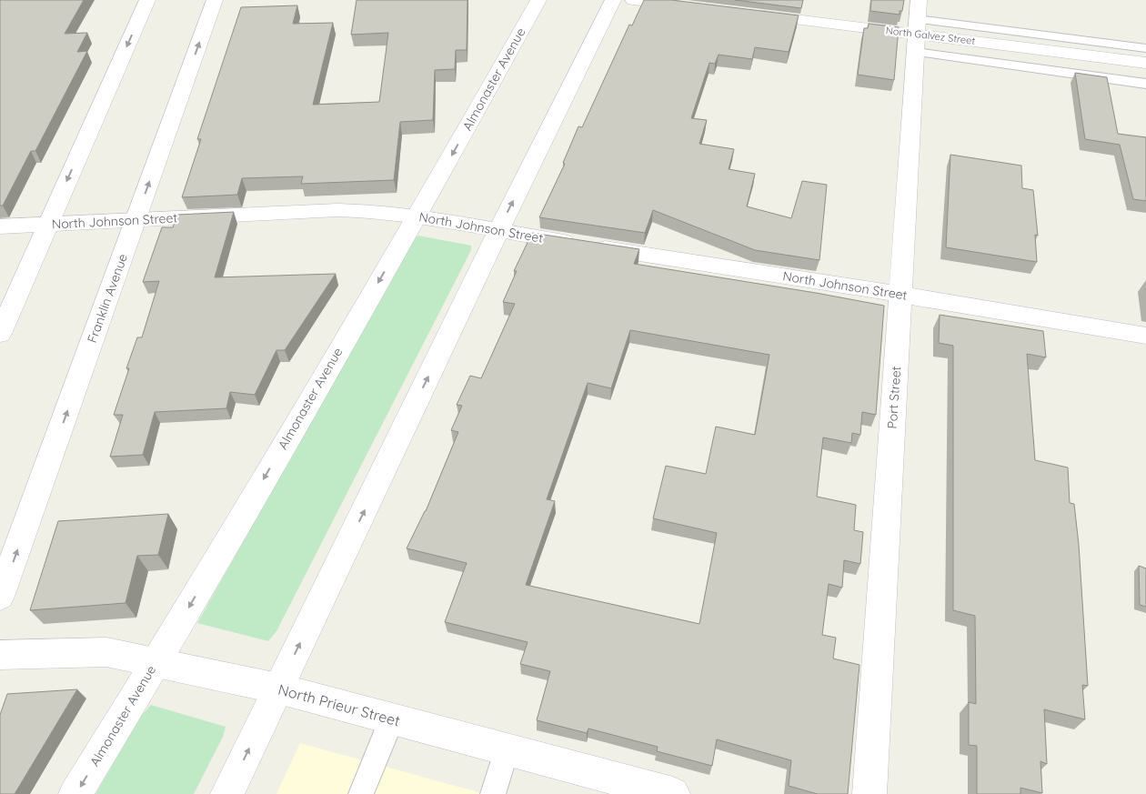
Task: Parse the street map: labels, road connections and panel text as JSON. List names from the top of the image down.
{
  "streets": {
    "street": [
      "North Galvez Street",
      "Almonaster Avenue",
      "North Johnson Street",
      "Franklin Avenue",
      "Port Street",
      "North Prieur Street"
    ]
  },
  "crossings": [
    ["North Galvez Street", "Port Street"],
    ["Almonaster Avenue", "North Johnson Street"],
    ["Almonaster Avenue", "North Prieur Street"],
    ["North Johnson Street", "Franklin Avenue"],
    ["North Johnson Street", "Port Street"]
  ]
}
